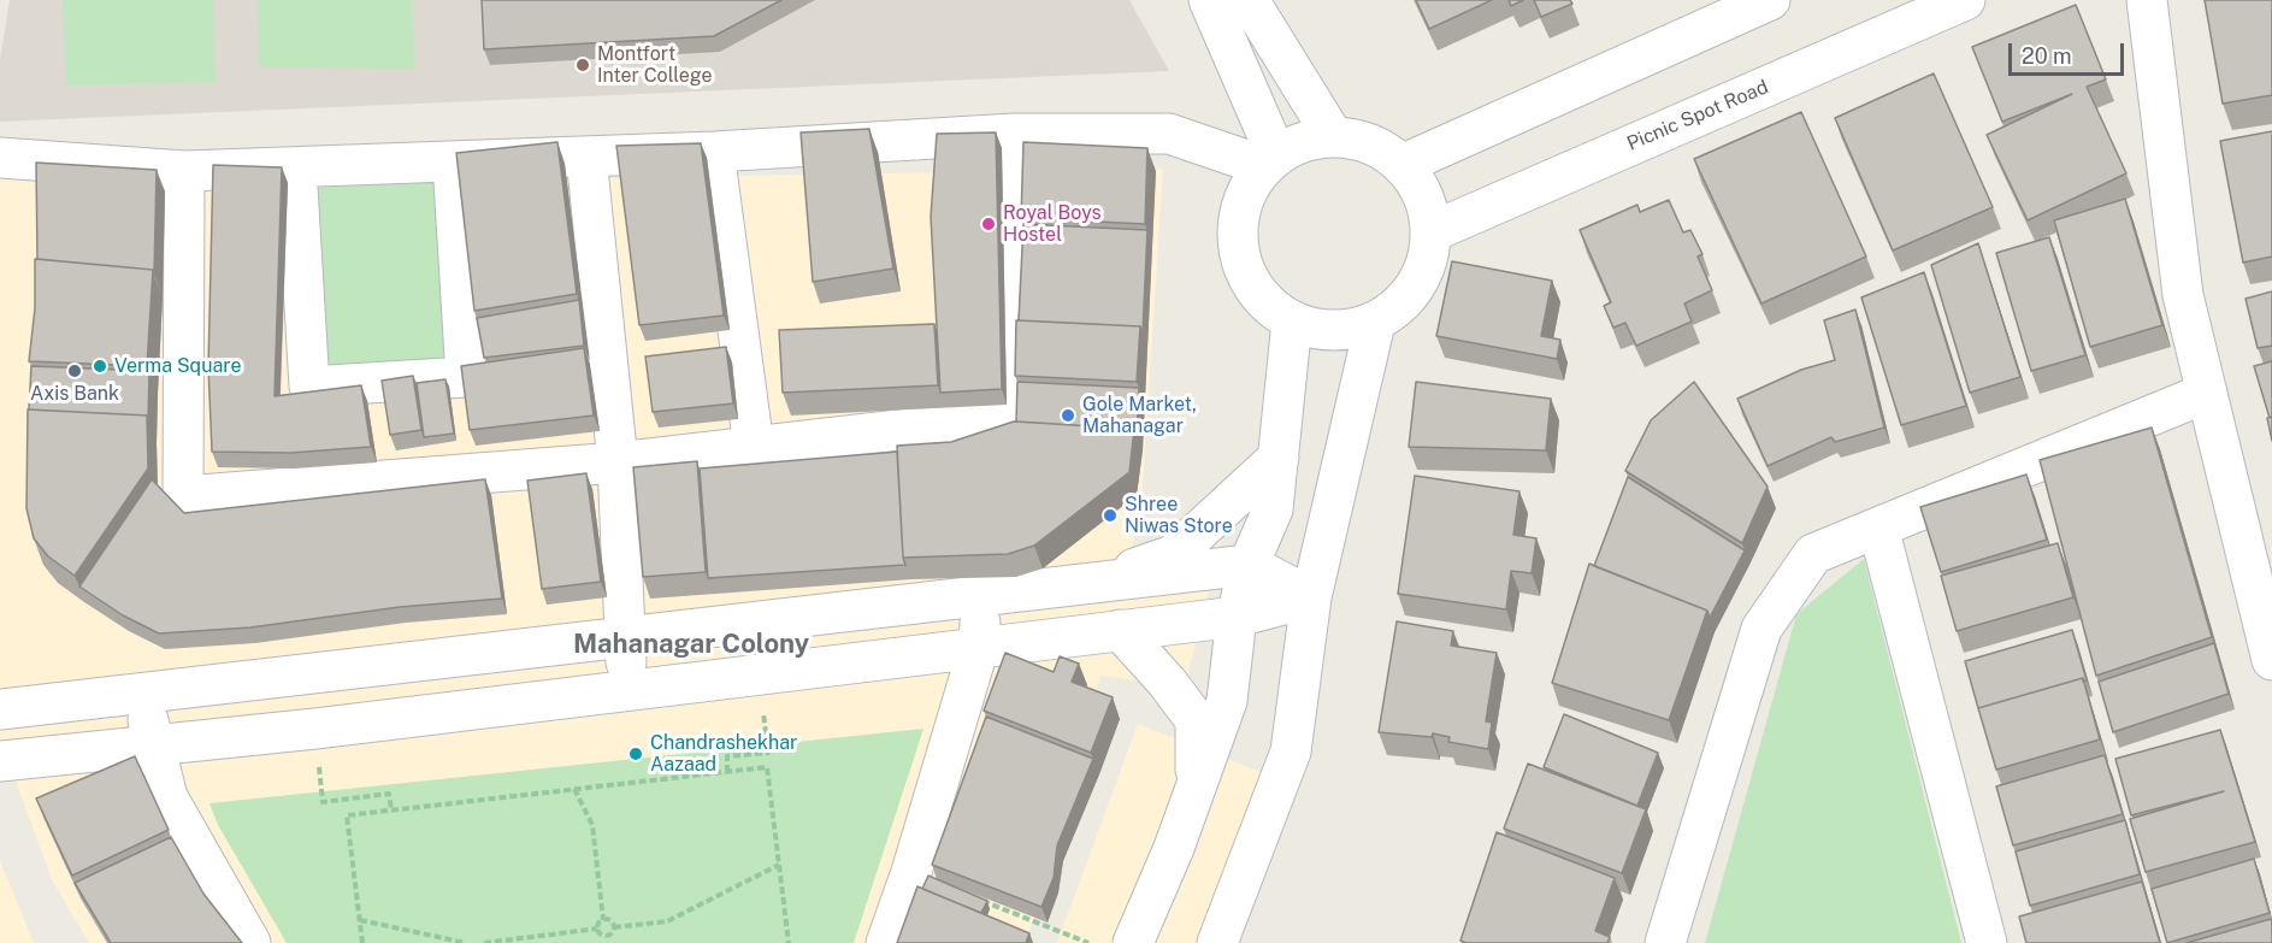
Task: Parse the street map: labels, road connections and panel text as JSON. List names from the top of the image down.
{
  "streets": {
    "street": ["Picnic Spot Road"]
  },
  "districts": ["Mahanagar Colony"],
  "places": [
    "Montfort Inter College",
    "Royal Boys Hostel",
    "Verma Square",
    "Axis Bank",
    "Gole Market, Mahanagar",
    "Shree Niwas Store",
    "Chandrashekhar Aazaad"
  ],
  "scale_bar": "20 m"
}
